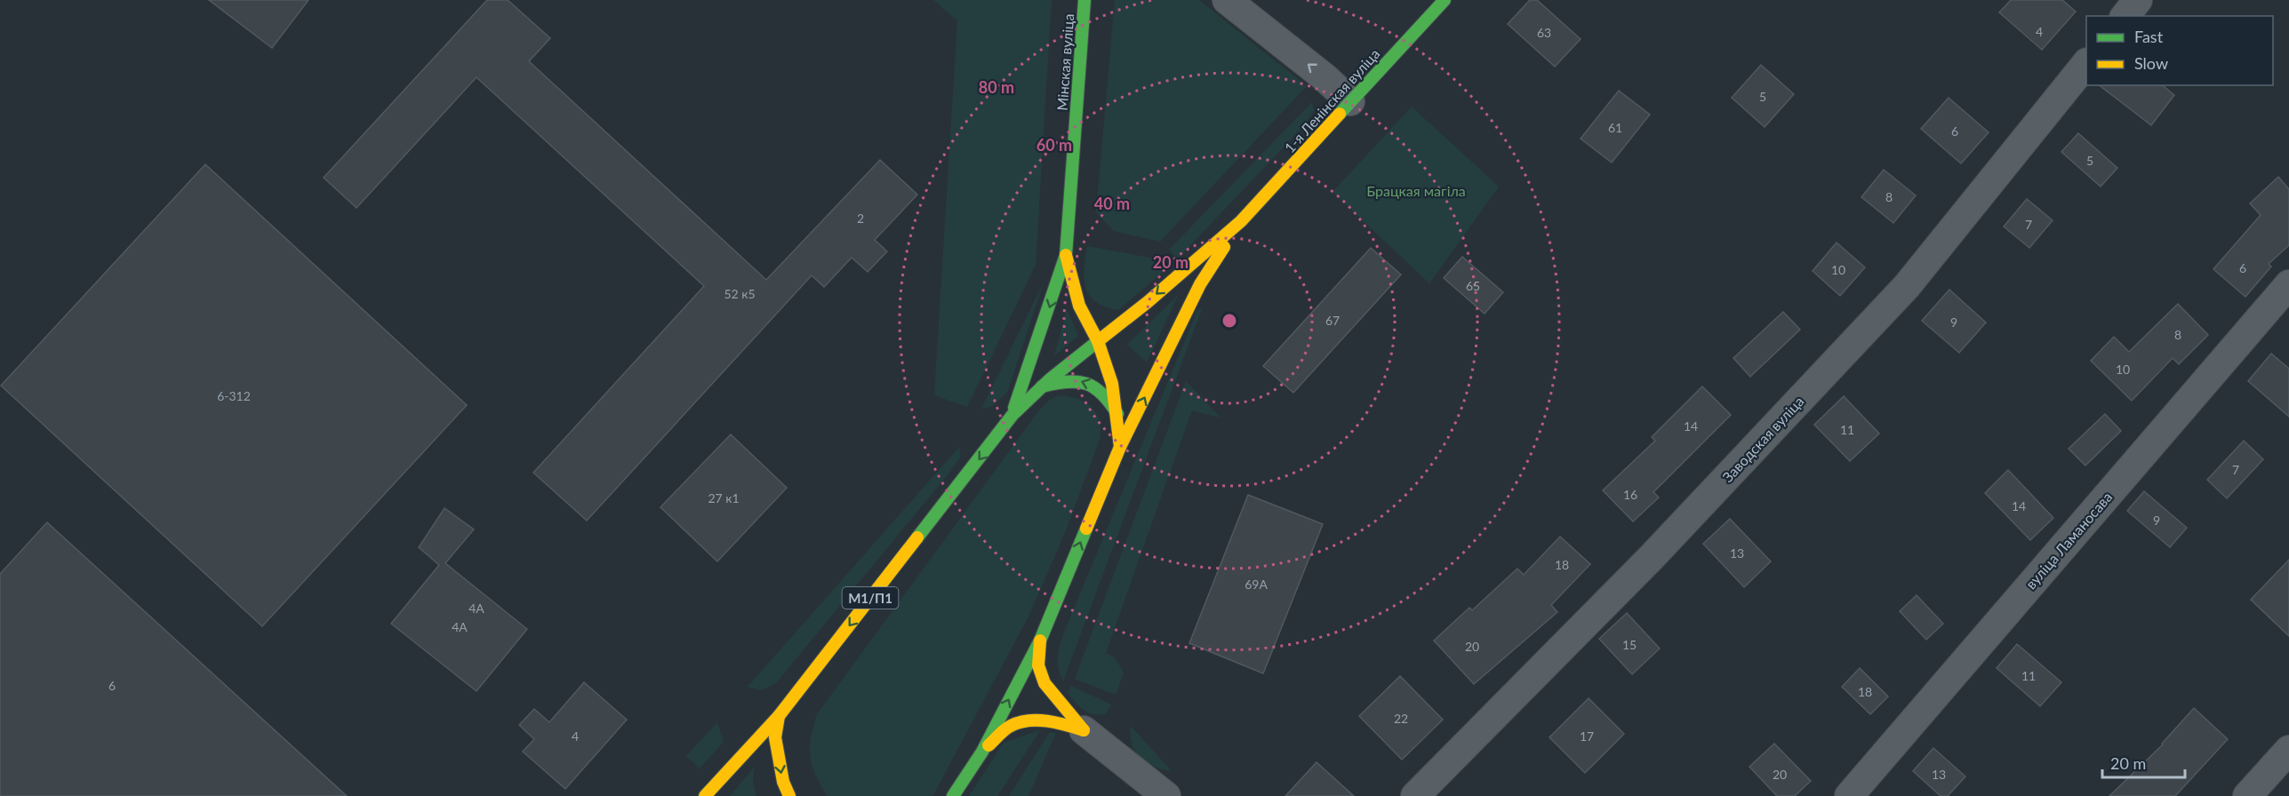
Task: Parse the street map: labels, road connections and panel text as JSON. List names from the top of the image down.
{
  "streets": {
    "main road": ["Мінская вуліца", "1-я Ленінская вуліца", "М1/П1"],
    "street": ["Заводская вуліца", "вуліца Ламаносава"]
  },
  "crossings": [
    ["Мінская вуліца", "М1/П1"]
  ],
  "parks": ["Брацкая магіла"],
  "house_numbers": [
    "4",
    "63",
    "5",
    "61",
    "6",
    "5",
    "8",
    "2",
    "7",
    "6",
    "10",
    "65",
    "52 к5",
    "67",
    "9",
    "8",
    "10",
    "6-312",
    "14",
    "11",
    "7",
    "16",
    "27 к1",
    "14",
    "9",
    "13",
    "18",
    "69А",
    "4А",
    "4А",
    "15",
    "20",
    "11",
    "6",
    "18",
    "22",
    "4",
    "17",
    "20",
    "13"
  ],
  "legend": ["Fast", "Slow"],
  "scale_bar": "20 m",
  "rings": [
    "80 m",
    "60 m",
    "40 m",
    "20 m"
  ]
}
